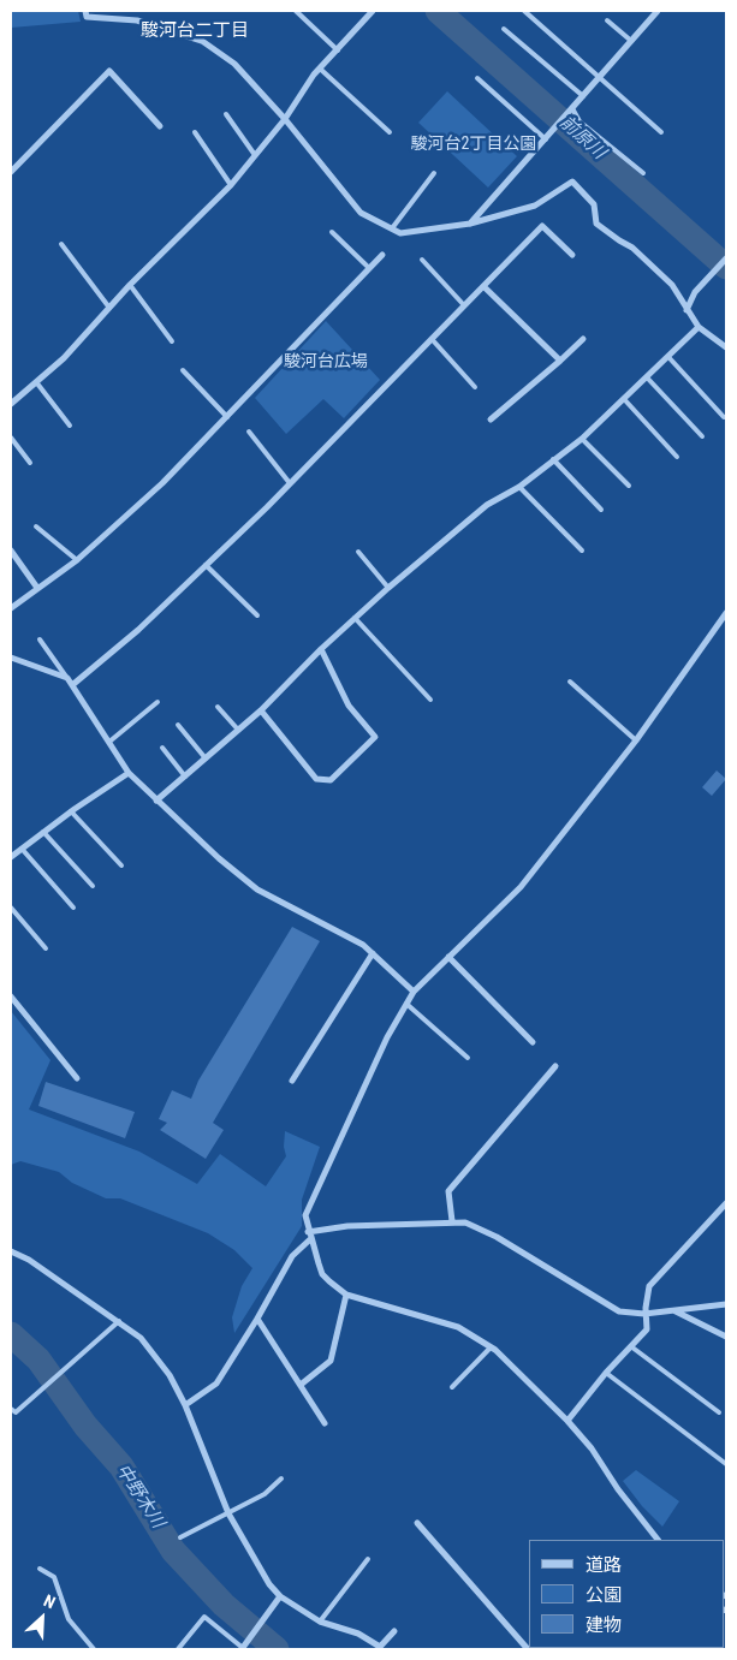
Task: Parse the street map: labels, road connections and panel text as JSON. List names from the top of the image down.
{
  "districts": ["駿河台二丁目"],
  "water": ["前原川", "中野木川"],
  "parks": ["駿河台2丁目公園", "駿河台広場"],
  "legend": ["道路", "公園", "建物"],
  "north": "top right"
}
